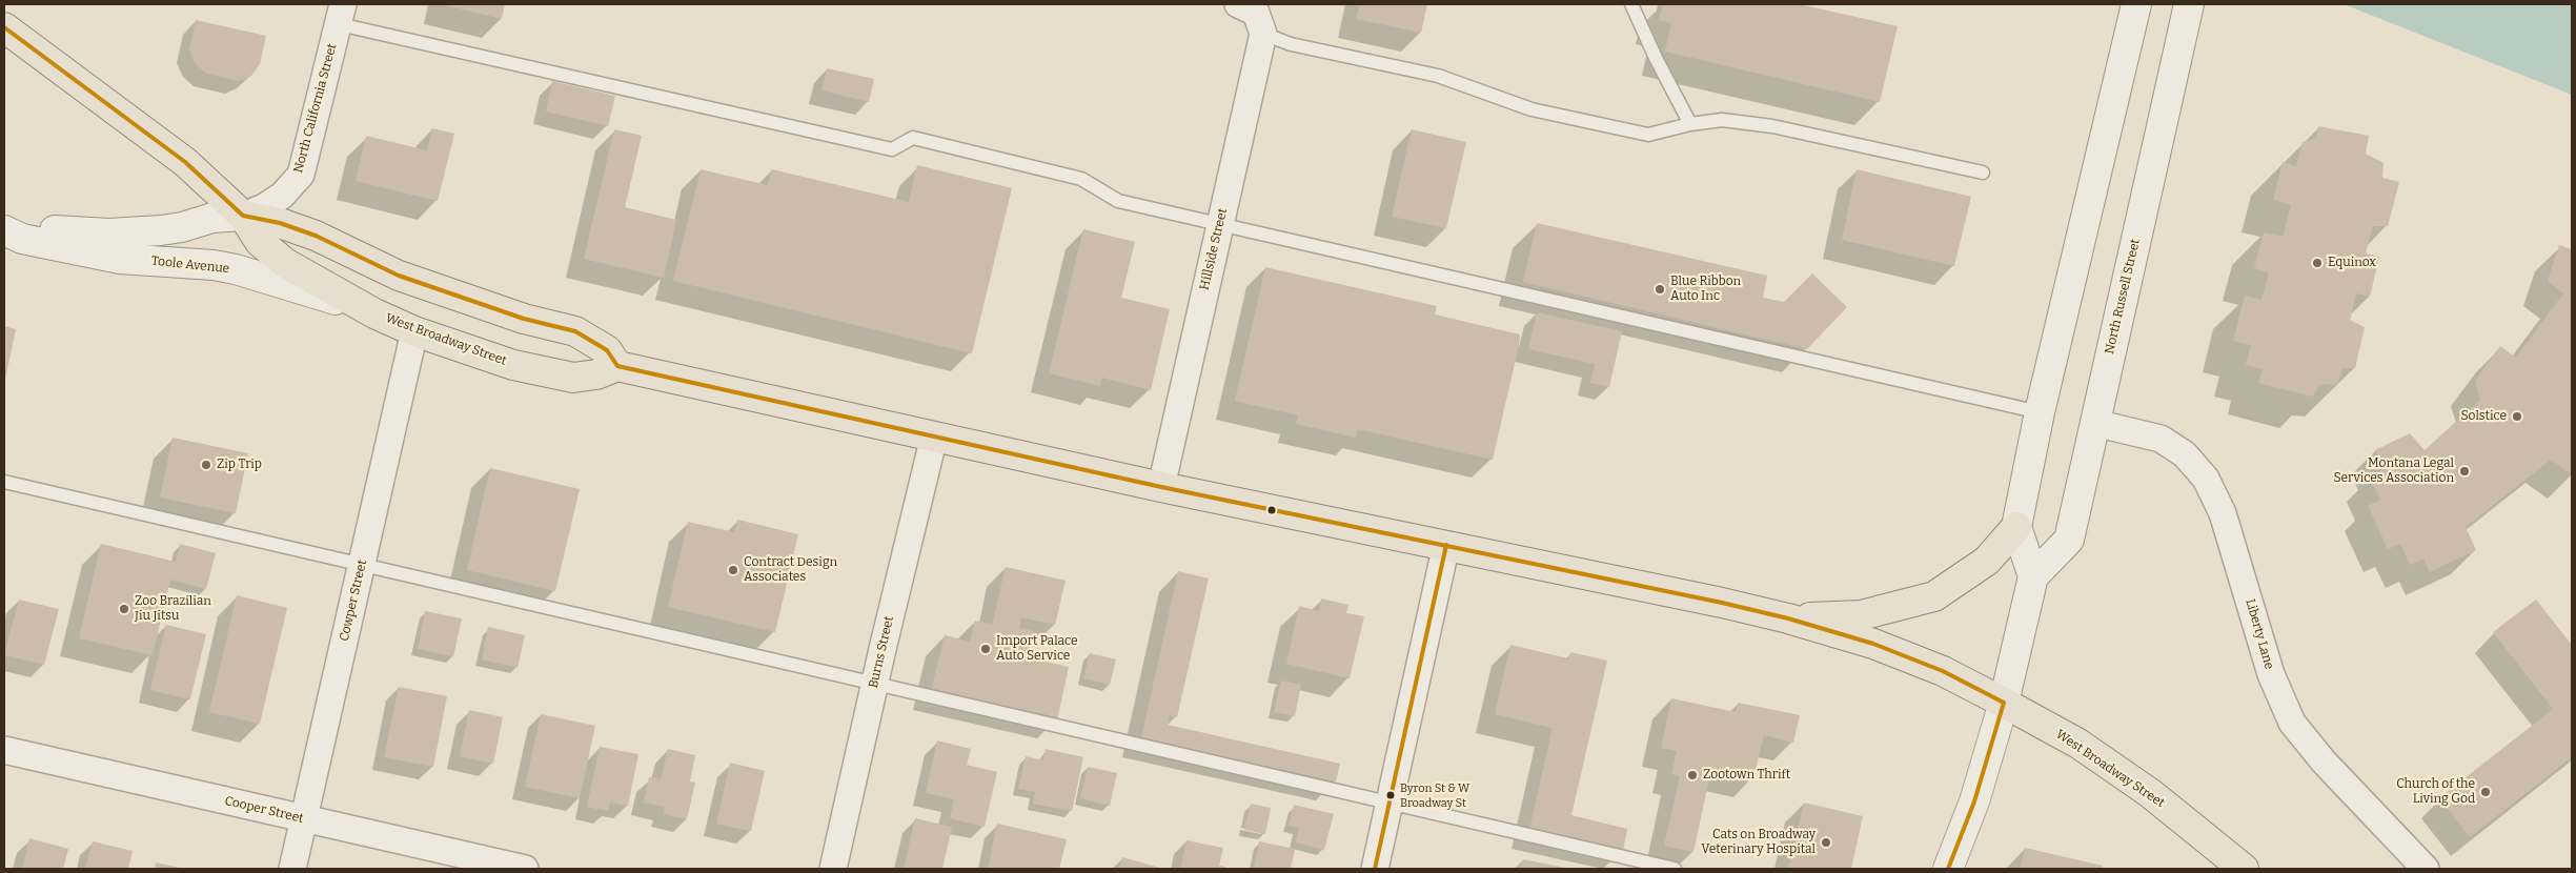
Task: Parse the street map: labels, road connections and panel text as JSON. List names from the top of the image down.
{
  "streets": {
    "main road": ["Toole Avenue", "North Russell Street", "West Broadway Street"],
    "street": [
      "North California Street",
      "Hillside Street",
      "Cowper Street",
      "Liberty Lane",
      "Burns Street",
      "Cooper Street"
    ]
  },
  "crossings": [
    ["North California Street", "West Broadway Street"],
    ["Hillside Street", "West Broadway Street"],
    ["Toole Avenue", "West Broadway Street"],
    ["North Russell Street", "Liberty Lane"],
    ["West Broadway Street", "Cowper Street"],
    ["West Broadway Street", "Burns Street"],
    ["Cowper Street", "Cooper Street"]
  ],
  "places": [
    "Equinox",
    "Blue Ribbon Auto Inc",
    "Solstice",
    "Zip Trip",
    "Montana Legal Services Association",
    "Contract Design Associates",
    "Zoo Brazilian Jiu Jitsu",
    "Import Palace Auto Service",
    "Zootown Thrift",
    "Church of the Living God",
    "Byron St & W Broadway St",
    "Cats on Broadway Veterinary Hospital"
  ]
}
